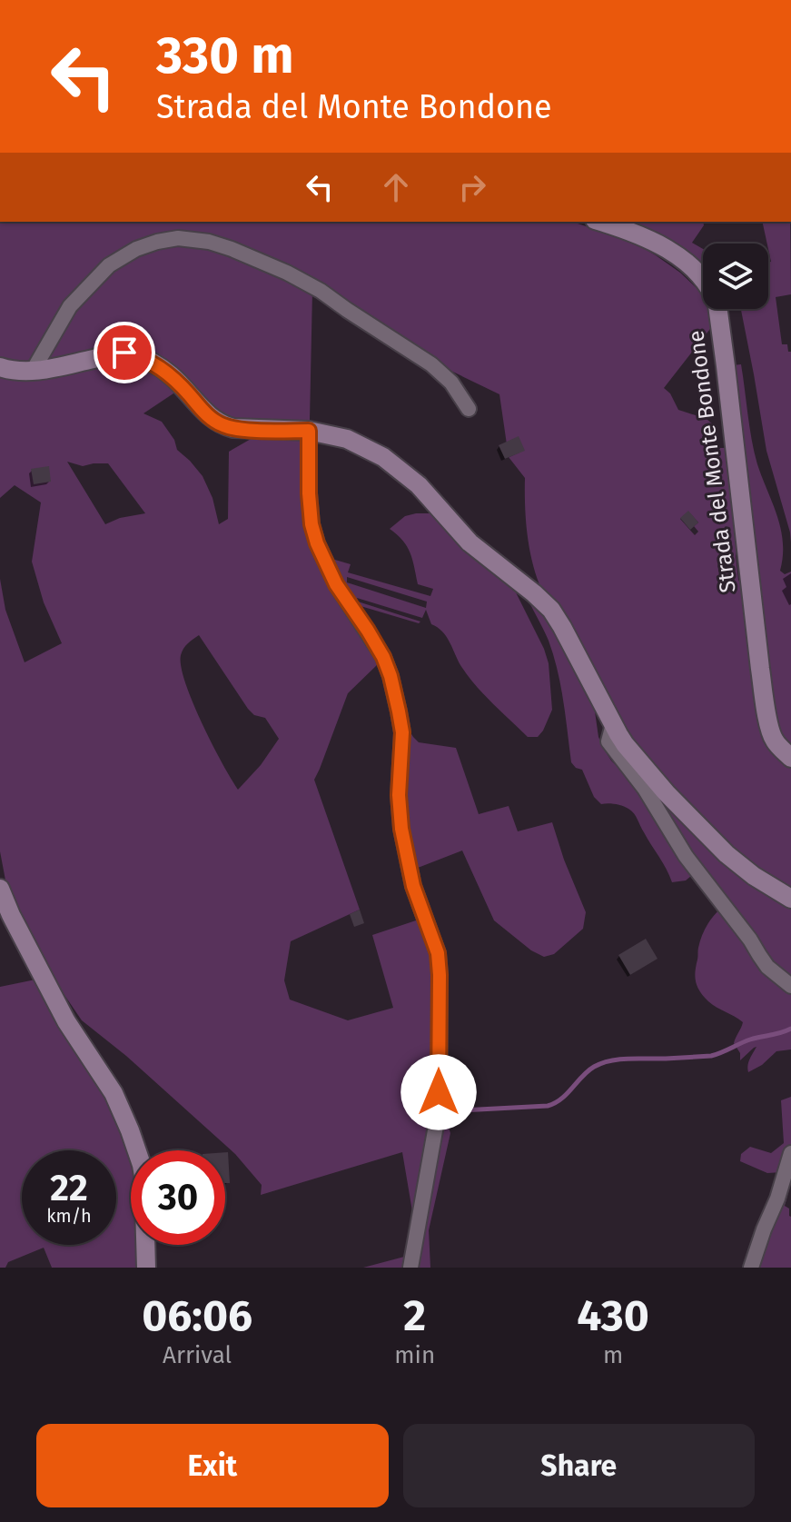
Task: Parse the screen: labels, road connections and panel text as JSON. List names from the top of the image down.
{
  "streets": {
    "street": ["Strada del Monte Bondone"]
  },
  "page": {
    "turn": ["330 m", "Strada del Monte Bondone"],
    "speed": "22 km/h",
    "limit": "30",
    "eta": [
      "06:06",
      "Arrival",
      "2",
      "min",
      "430",
      "m"
    ],
    "buttons": ["Exit", "Share"]
  }
}
